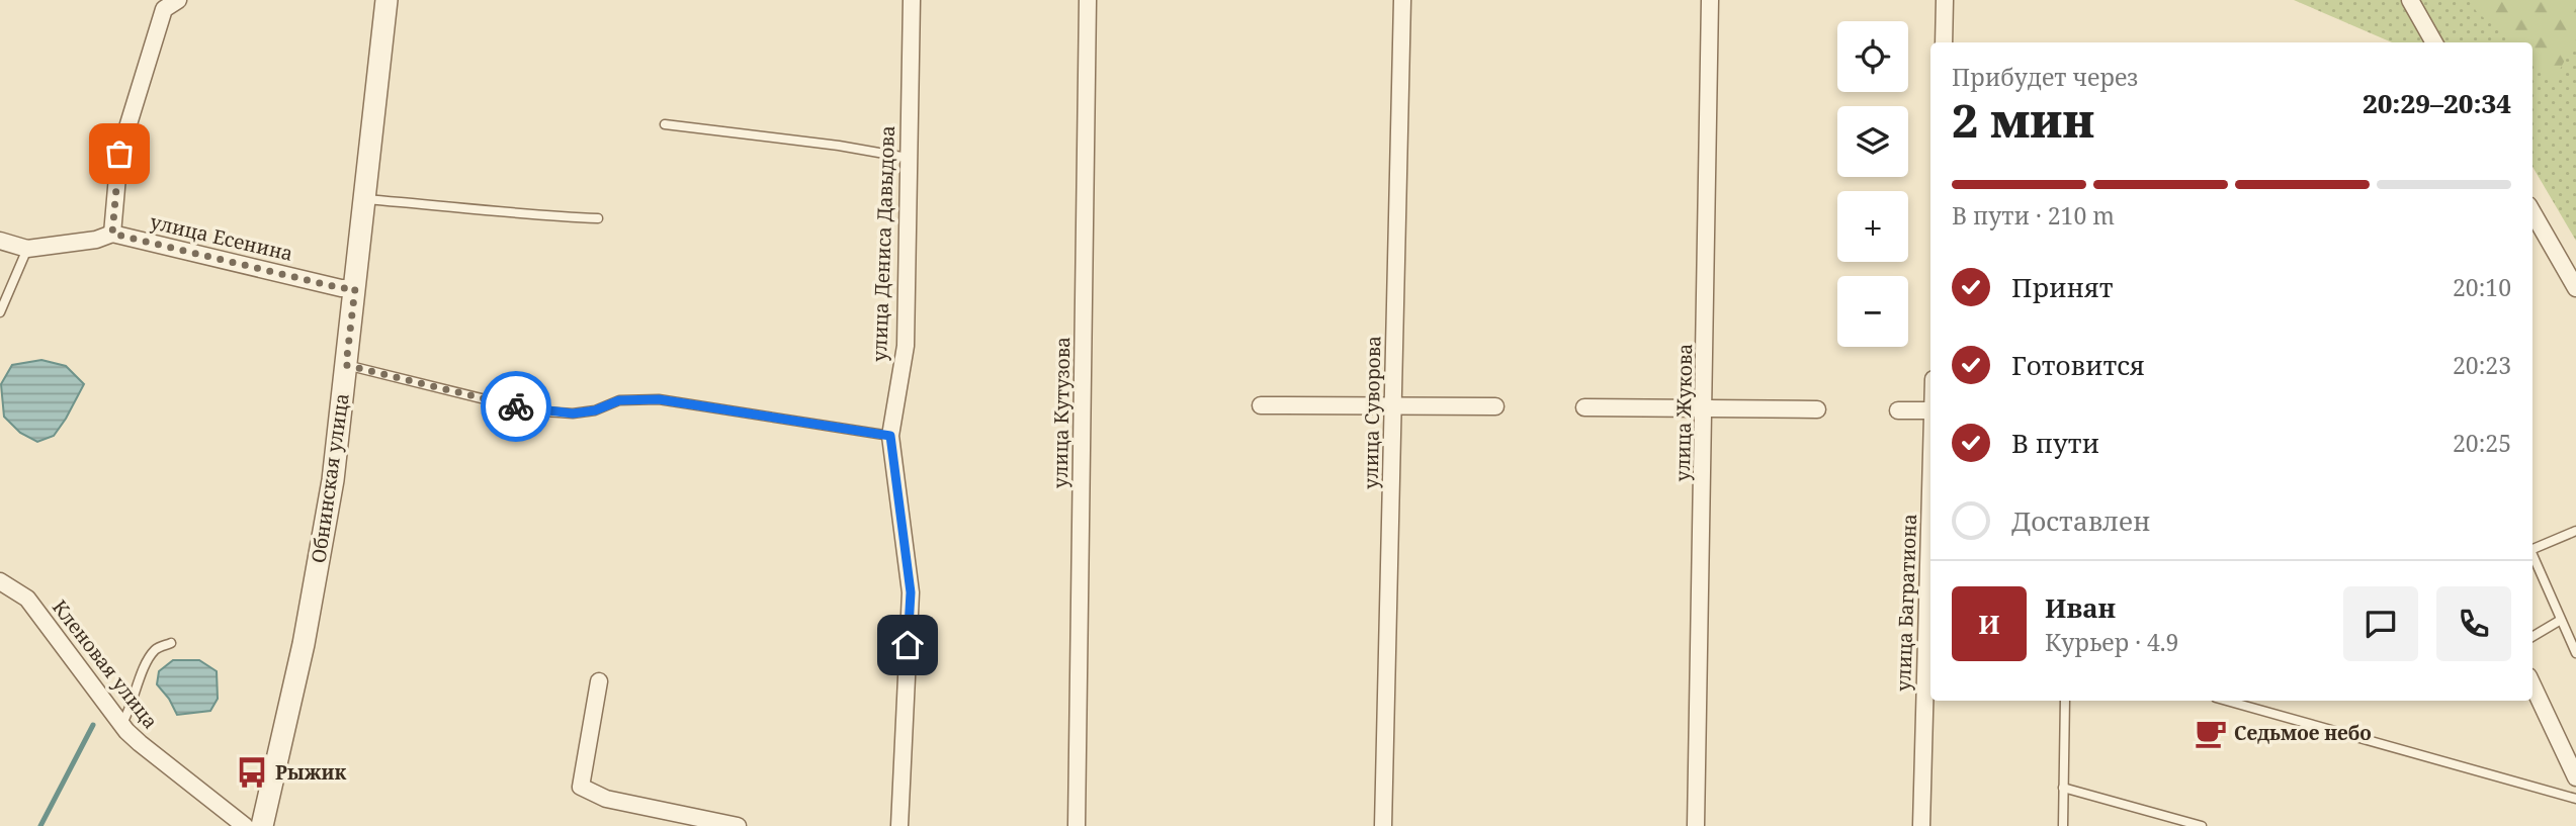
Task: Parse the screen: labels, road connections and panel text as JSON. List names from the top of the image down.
{
  "streets": {
    "street": [
      "улица Есенина",
      "улица Дениса Давыдова",
      "улица Кутузова",
      "улица Суворова",
      "улица Жукова",
      "Обнинская улица",
      "улица Багратиона",
      "Кленовая улица"
    ]
  },
  "crossings": [
    ["улица Есенина", "Обнинская улица"]
  ],
  "places": {
    "cafe": ["Седьмое небо"],
    "bus stop": ["Рыжик"]
  },
  "page": {
    "map_buttons": ["+", "−"],
    "heading": ["2 мин", "Прибудет через", "20:29–20:34"],
    "panel": ["Иван", "Курьер · 4.9"],
    "bar": "В пути · 210 m",
    "list": [
      ["Принят", "20:10"],
      ["Готовится", "20:23"],
      ["В пути", "20:25"],
      "Доставлен"
    ],
    "round": "И"
  }
}
